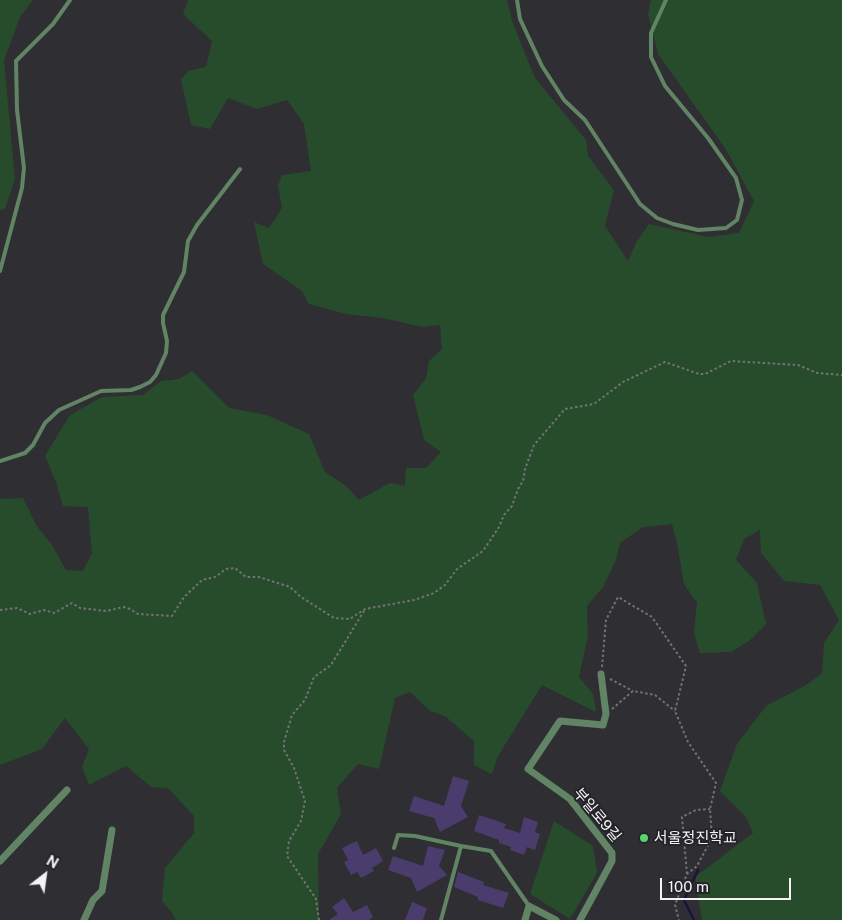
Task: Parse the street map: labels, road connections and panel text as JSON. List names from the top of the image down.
{
  "streets": {
    "street": ["부일로9길"]
  },
  "places": ["서울정진학교"],
  "scale_bar": "100 m",
  "north": "top right"
}
